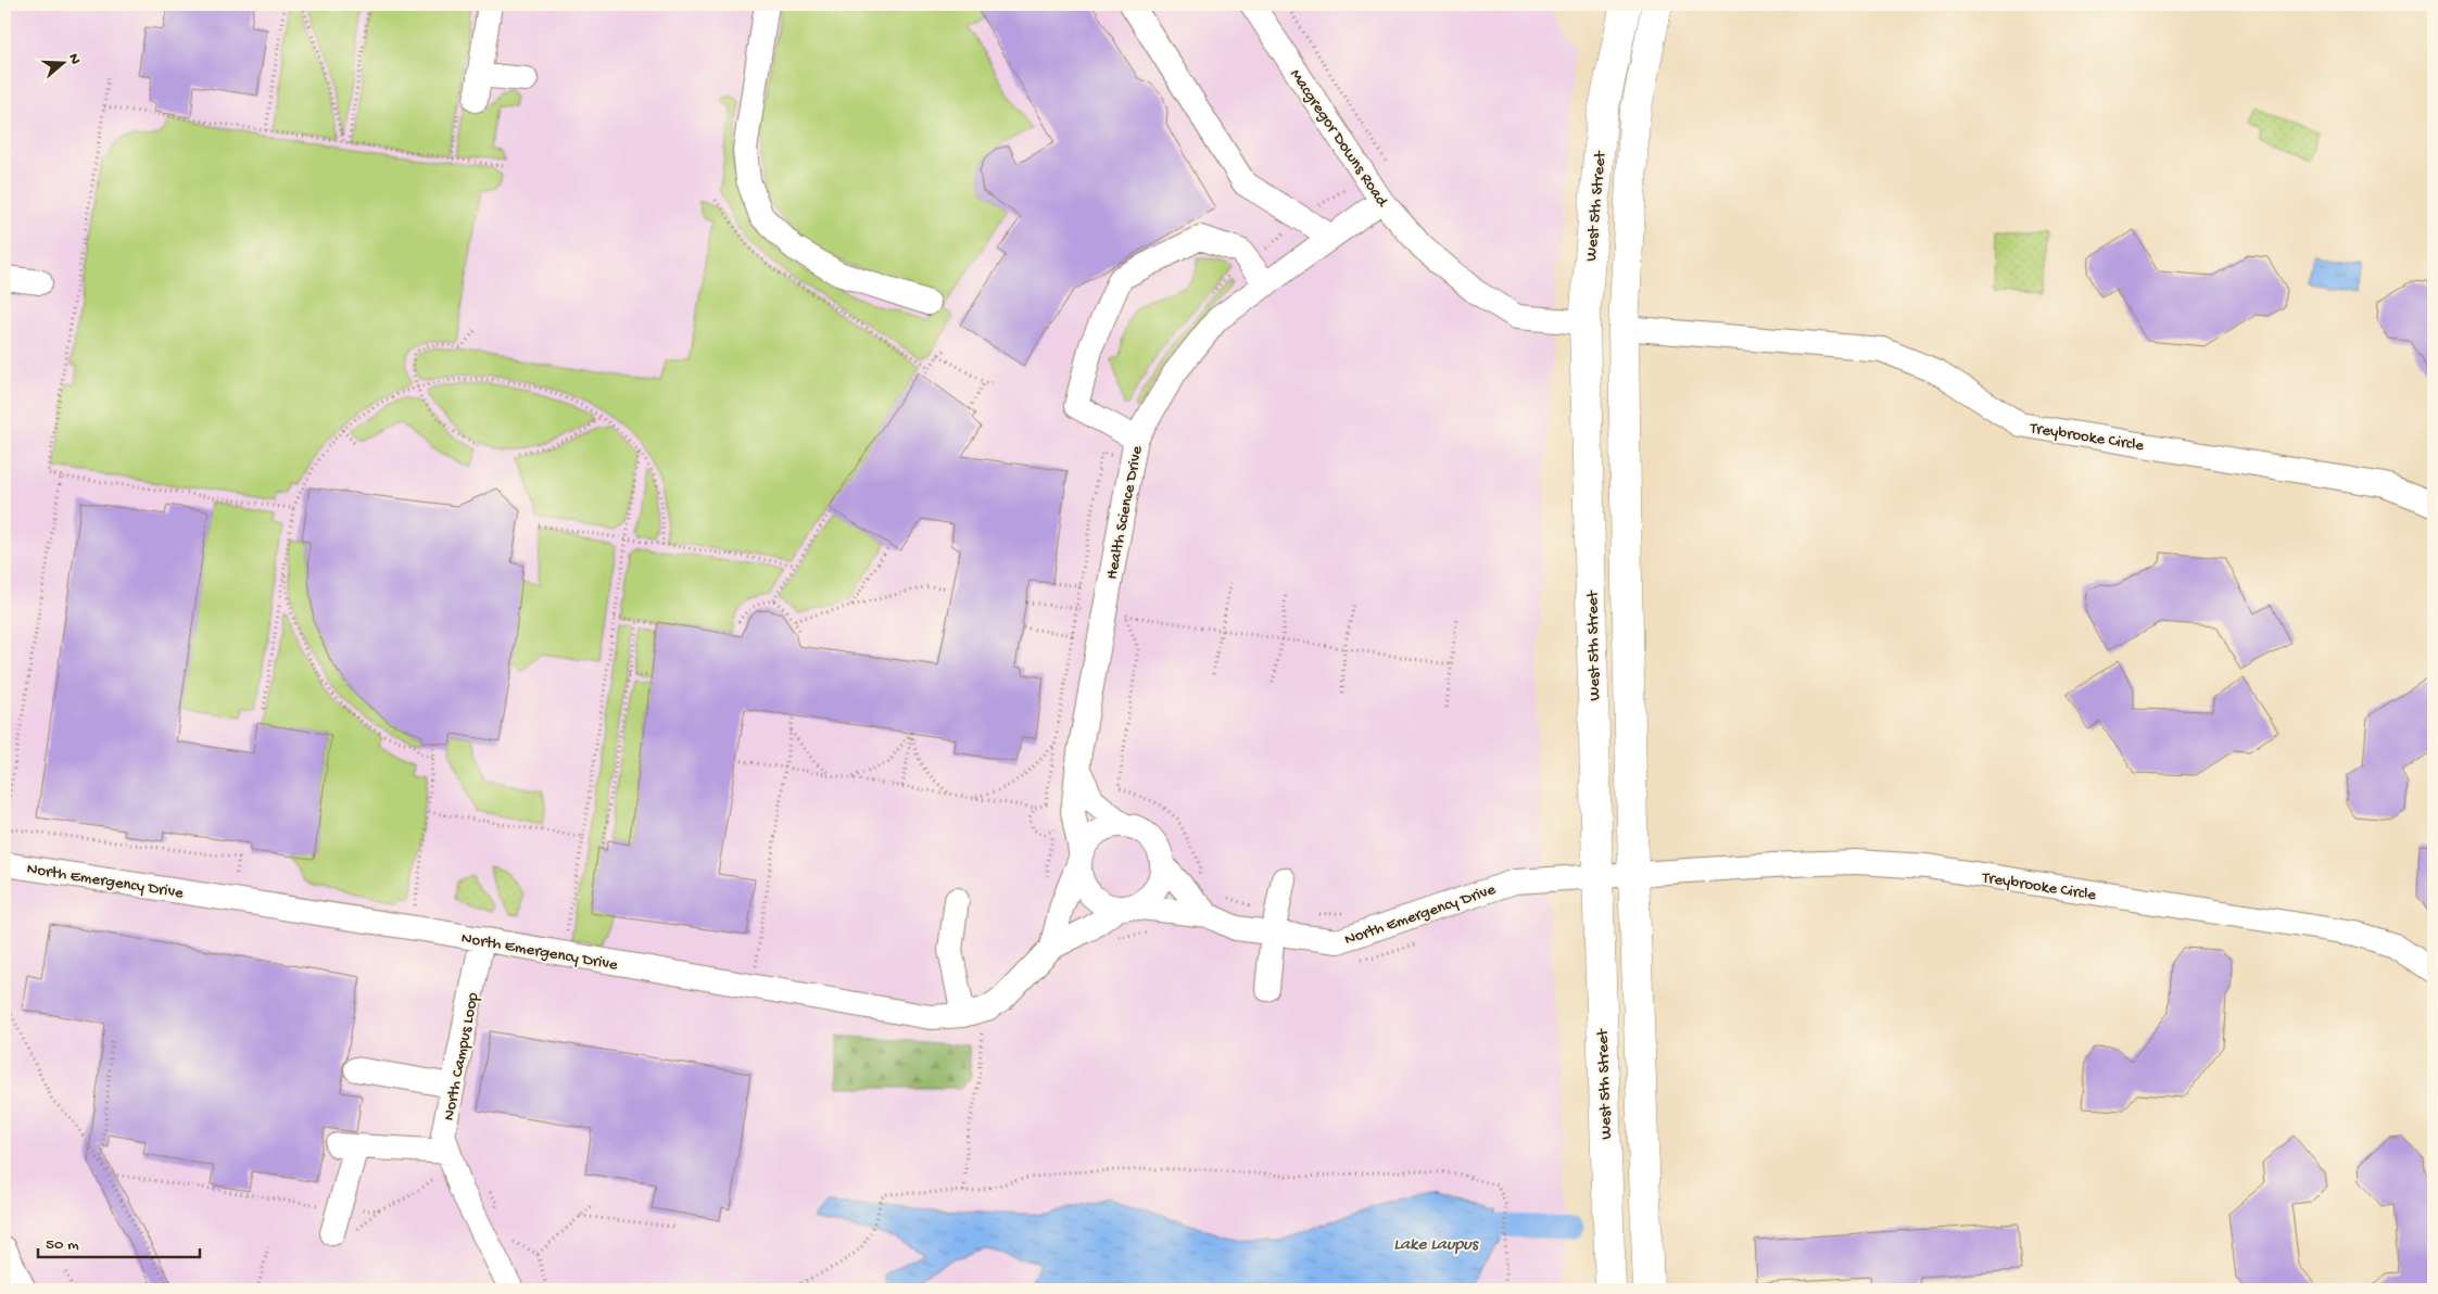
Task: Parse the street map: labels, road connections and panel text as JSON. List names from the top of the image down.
{
  "streets": {
    "main road": ["West 5th Street"],
    "street": [
      "Macgregor Downs Road",
      "Treybrooke Circle",
      "Health Science Drive",
      "North Emergency Drive",
      "North Campus Loop"
    ]
  },
  "crossings": [
    ["Macgregor Downs Road", "West 5th Street"],
    ["Macgregor Downs Road", "Health Science Drive"],
    ["West 5th Street", "Treybrooke Circle"],
    ["West 5th Street", "North Emergency Drive"],
    ["Treybrooke Circle", "North Emergency Drive"],
    ["Health Science Drive", "North Emergency Drive"],
    ["North Emergency Drive", "North Campus Loop"]
  ],
  "water": ["Lake Laupus"],
  "scale_bar": "50 m",
  "north": "right"
}
